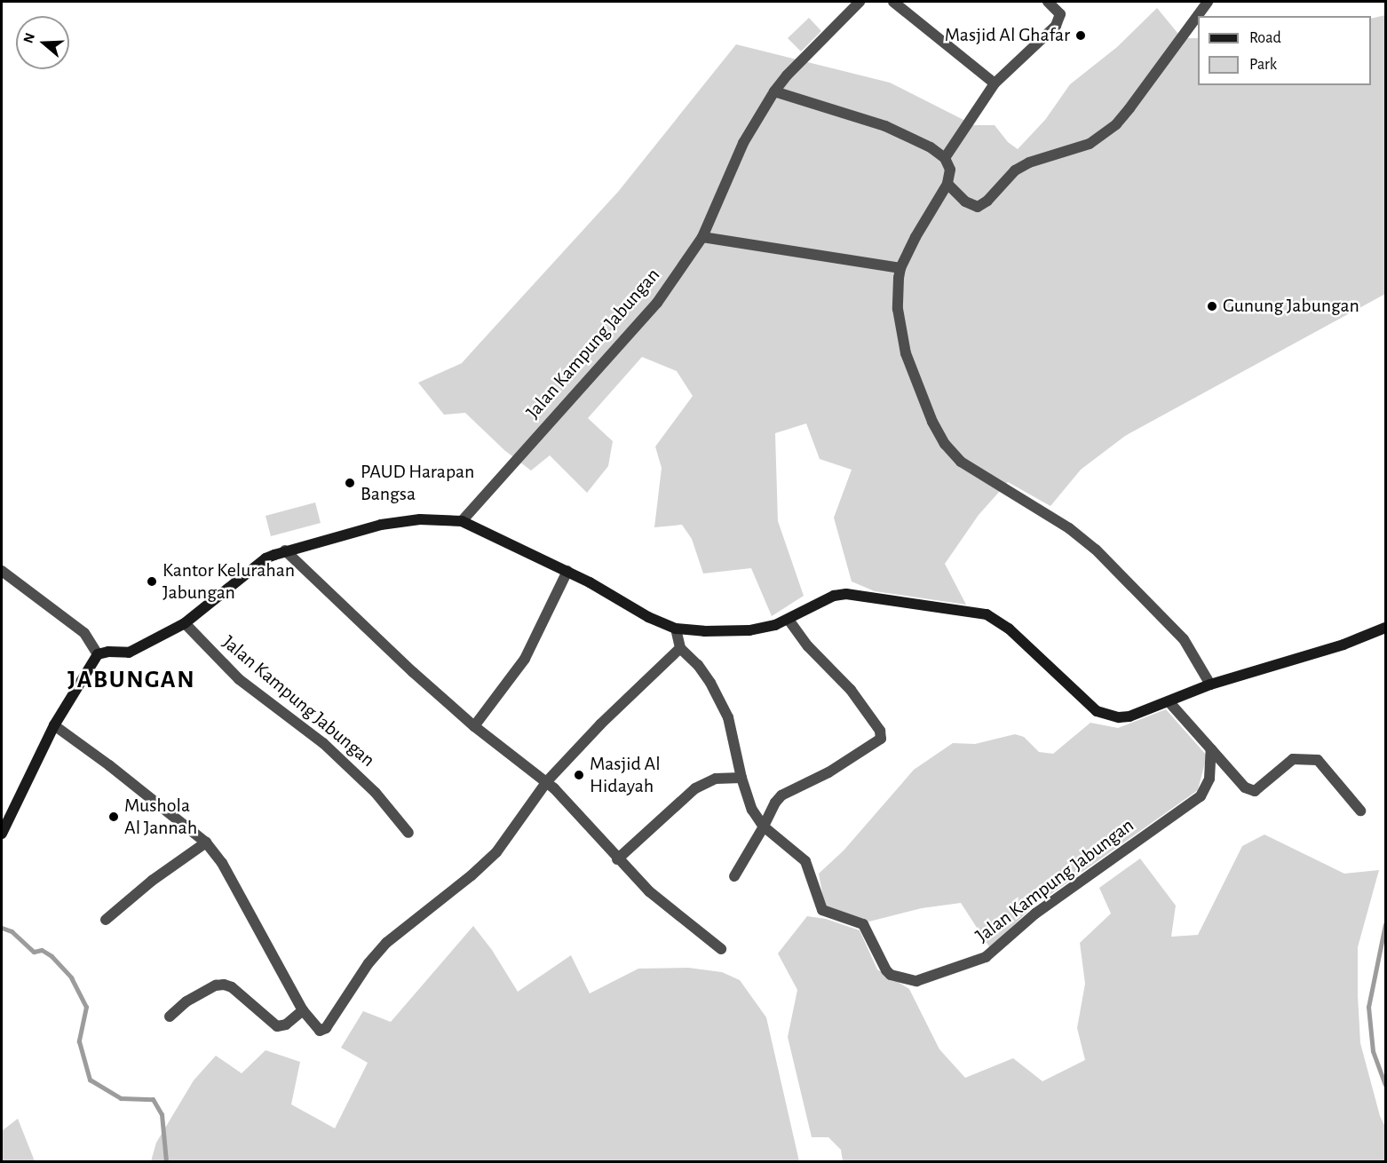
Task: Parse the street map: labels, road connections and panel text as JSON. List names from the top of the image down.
{
  "streets": {
    "street": ["Jalan Kampung Jabungan"]
  },
  "districts": ["JABUNGAN"],
  "places": [
    "Masjid Al Ghafar",
    "Gunung Jabungan",
    "PAUD Harapan Bangsa",
    "Kantor Kelurahan Jabungan",
    "Masjid Al Hidayah",
    "Mushola Al Jannah"
  ],
  "legend": ["Road", "Park"],
  "north": "left"
}
